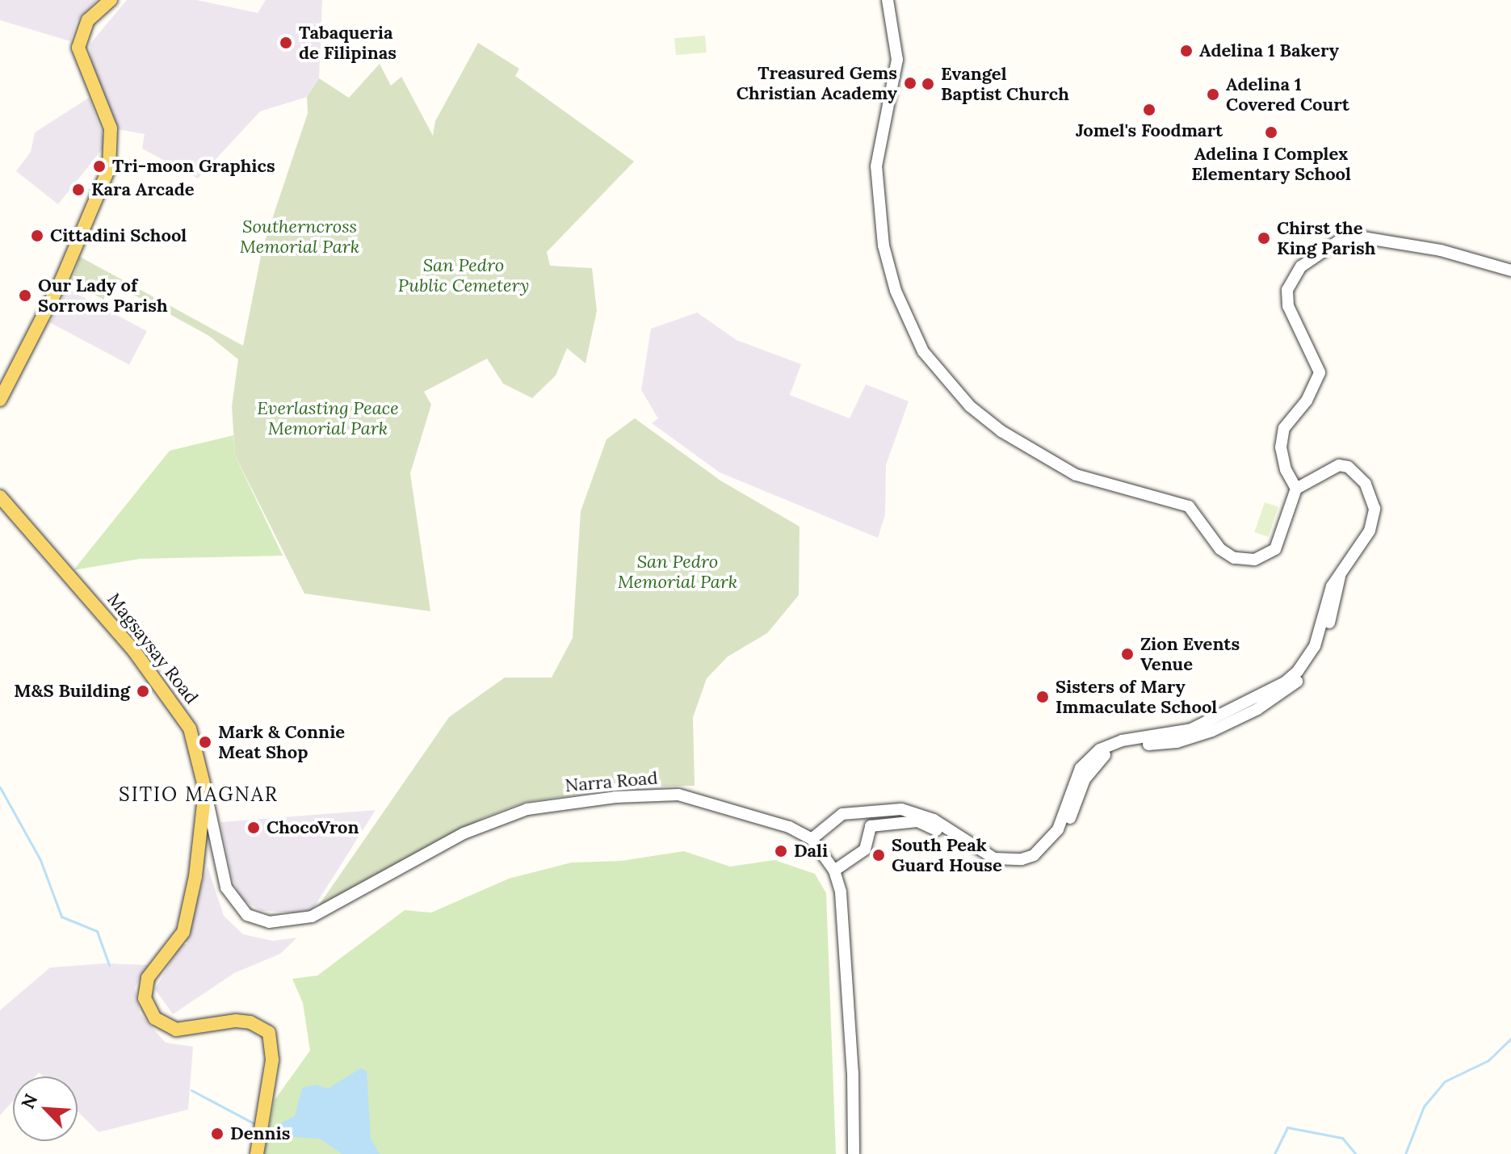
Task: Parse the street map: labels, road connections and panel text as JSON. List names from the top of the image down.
{
  "streets": {
    "main road": ["Magsaysay Road"],
    "street": ["Narra Road"]
  },
  "crossings": [
    ["Magsaysay Road", "Narra Road"]
  ],
  "districts": ["SITIO MAGNAR"],
  "parks": [
    "Southerncross Memorial Park",
    "San Pedro Public Cemetery",
    "Everlasting Peace Memorial Park",
    "San Pedro Memorial Park"
  ],
  "places": [
    "Tabaqueria de Filipinas",
    "Adelina 1 Bakery",
    "Treasured Gems Christian Academy",
    "Evangel Baptist Church",
    "Adelina 1 Covered Court",
    "Jomel's Foodmart",
    "Adelina I Complex Elementary School",
    "Tri-moon Graphics",
    "Kara Arcade",
    "Cittadini School",
    "Chirst the King Parish",
    "Our Lady of Sorrows Parish",
    "Zion Events Venue",
    "M&S Building",
    "Sisters of Mary Immaculate School",
    "Mark & Connie Meat Shop",
    "ChocoVron",
    "Dali",
    "South Peak Guard House",
    "Dennis"
  ],
  "north": "top left"
}
